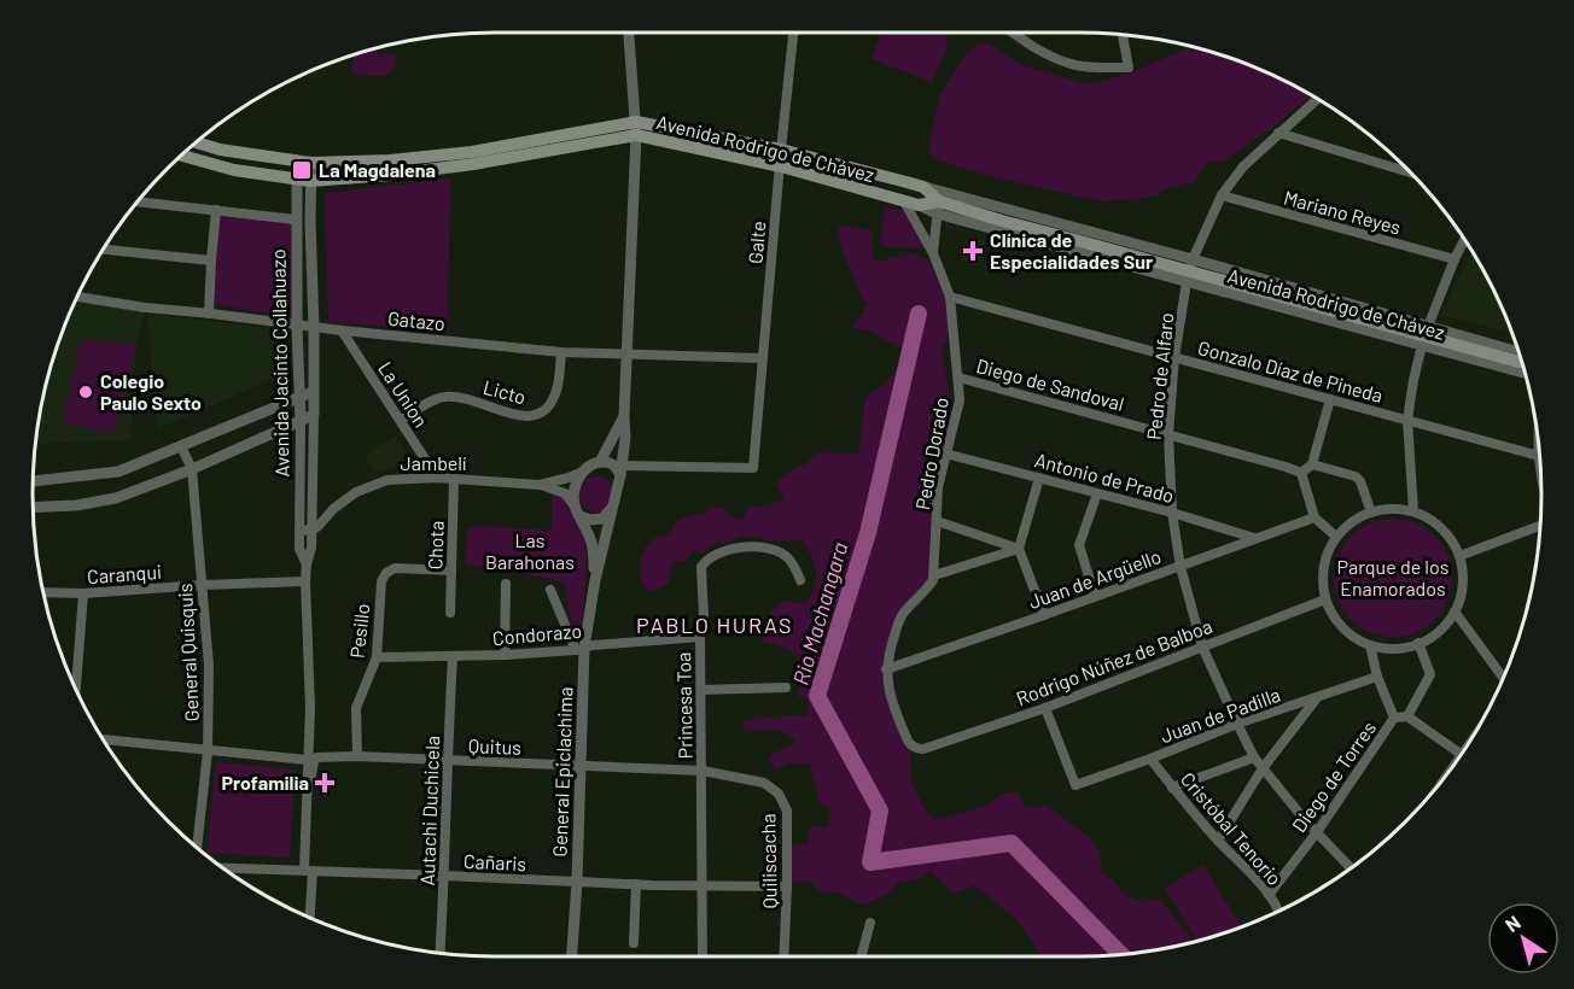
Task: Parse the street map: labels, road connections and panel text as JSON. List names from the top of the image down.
{
  "streets": {
    "main road": ["Avenida Rodrigo de Chávez"],
    "street": [
      "Mariano Reyes",
      "Galte",
      "Gatazo",
      "Avenida Jacinto Collahuazo",
      "Gonzalo Díaz de Pineda",
      "Pedro de Alfaro",
      "Diego de Sandoval",
      "Licto",
      "La Union",
      "Pedro Dorado",
      "Jambelí",
      "Antonio de Prado",
      "Chota",
      "Caranqui",
      "Juan de Argüello",
      "Pesillo",
      "Condorazo",
      "General Quisquis",
      "Rodrigo Núñez de Balboa",
      "Princesa Toa",
      "Juan de Padilla",
      "Quitus",
      "General Epiclachima",
      "Diego de Torres",
      "Autachi Duchicela",
      "Cristóbal Tenorio",
      "Quiliscacha",
      "Cañaris"
    ]
  },
  "crossings": [
    ["Avenida Rodrigo de Chávez", "Galte"],
    ["Avenida Rodrigo de Chávez", "Avenida Jacinto Collahuazo"],
    ["Avenida Rodrigo de Chávez", "Pedro de Alfaro"],
    ["Avenida Rodrigo de Chávez", "Pedro Dorado"],
    ["Mariano Reyes", "Pedro de Alfaro"],
    ["Galte", "Gatazo"],
    ["Galte", "Jambelí"],
    ["Galte", "General Epiclachima"],
    ["Gatazo", "Avenida Jacinto Collahuazo"],
    ["Gatazo", "Licto"],
    ["Gatazo", "La Union"],
    ["Avenida Jacinto Collahuazo", "Jambelí"],
    ["Avenida Jacinto Collahuazo", "Caranqui"],
    ["Avenida Jacinto Collahuazo", "Quitus"],
    ["Avenida Jacinto Collahuazo", "Cañaris"],
    ["Gonzalo Díaz de Pineda", "Pedro de Alfaro"],
    ["Gonzalo Díaz de Pineda", "Pedro Dorado"],
    ["Pedro de Alfaro", "Diego de Sandoval"],
    ["Pedro de Alfaro", "Antonio de Prado"],
    ["Pedro de Alfaro", "Juan de Argüello"],
    ["Pedro de Alfaro", "Rodrigo Núñez de Balboa"],
    ["Pedro de Alfaro", "Juan de Padilla"],
    ["Pedro de Alfaro", "Diego de Torres"],
    ["Diego de Sandoval", "Pedro Dorado"],
    ["Licto", "La Union"],
    ["La Union", "Jambelí"],
    ["Pedro Dorado", "Antonio de Prado"],
    ["Jambelí", "Chota"],
    ["Jambelí", "General Epiclachima"],
    ["Antonio de Prado", "Juan de Argüello"],
    ["Chota", "Pesillo"],
    ["Caranqui", "General Quisquis"],
    ["Juan de Argüello", "Rodrigo Núñez de Balboa"],
    ["Pesillo", "Condorazo"],
    ["Pesillo", "Quitus"],
    ["Condorazo", "Princesa Toa"],
    ["Condorazo", "General Epiclachima"],
    ["Condorazo", "Autachi Duchicela"],
    ["Rodrigo Núñez de Balboa", "Juan de Padilla"],
    ["Princesa Toa", "Quitus"],
    ["Princesa Toa", "Quiliscacha"],
    ["Princesa Toa", "Cañaris"],
    ["Juan de Padilla", "Cristóbal Tenorio"],
    ["Quitus", "General Epiclachima"],
    ["Quitus", "Autachi Duchicela"],
    ["Quitus", "Quiliscacha"],
    ["General Epiclachima", "Cañaris"],
    ["Diego de Torres", "Cristóbal Tenorio"],
    ["Autachi Duchicela", "Cañaris"],
    ["Quiliscacha", "Cañaris"]
  ],
  "districts": ["PABLO HURAS"],
  "water": ["Rio Machangara"],
  "parks": ["Las Barahonas", "Parque de los Enamorados"],
  "places": {
    "transit": ["La Magdalena"],
    "health": ["Clínica de Especialidades Sur", "Profamilia"],
    "other": ["Colegio Paulo Sexto"]
  },
  "north": "top left"
}
